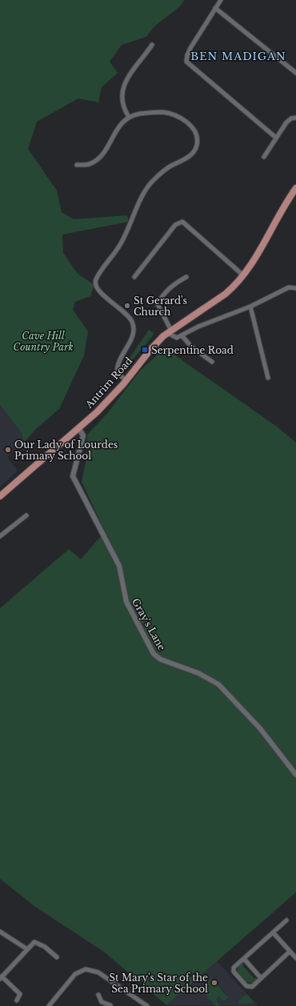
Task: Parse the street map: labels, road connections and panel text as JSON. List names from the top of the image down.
{
  "streets": {
    "main road": ["Antrim Road"],
    "street": ["Gray's Lane"]
  },
  "crossings": [
    ["Antrim Road", "Gray's Lane"]
  ],
  "districts": ["BEN MADIGAN"],
  "parks": ["Cave Hill Country Park"],
  "places": {
    "other": ["St Gerard's Church", "Our Lady of Lourdes Primary School", "St Mary's Star of the Sea Primary School"],
    "transit": ["Serpentine Road"]
  }
}
